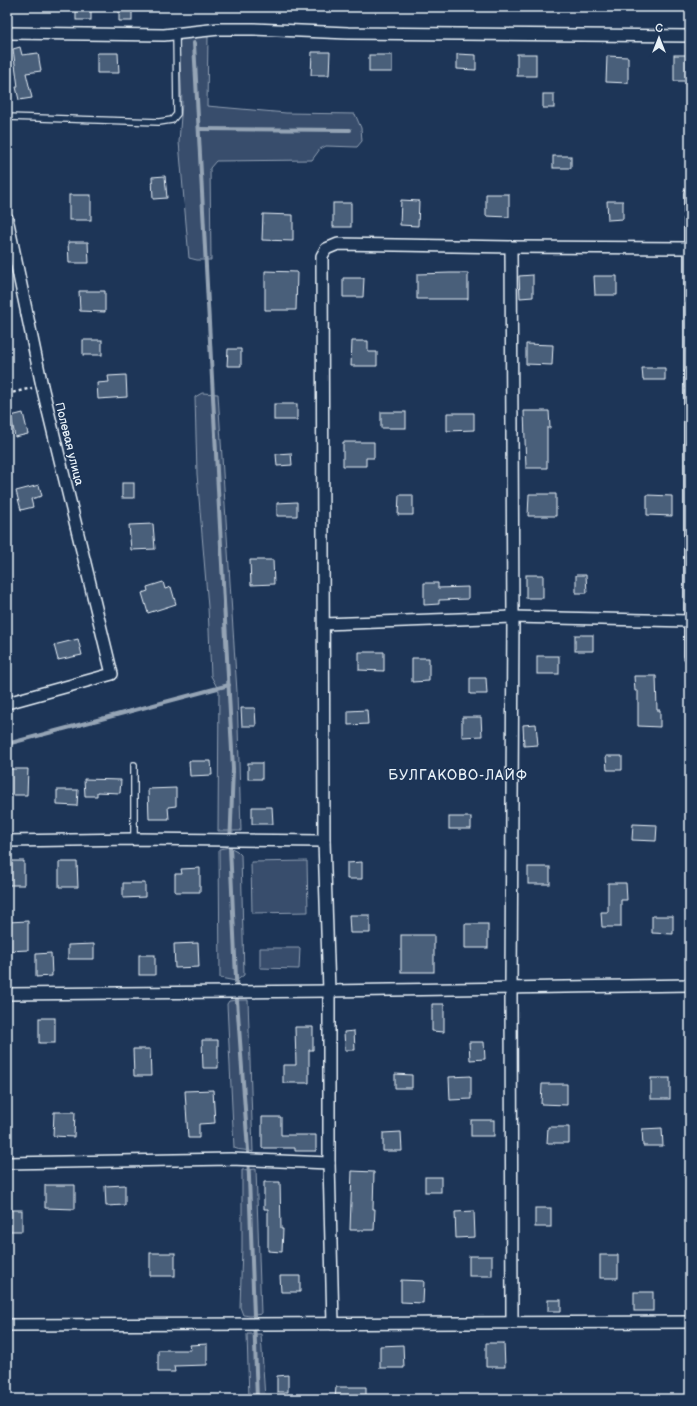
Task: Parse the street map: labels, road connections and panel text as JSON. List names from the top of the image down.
{
  "streets": {
    "street": ["Полевая улица"]
  },
  "districts": ["БУЛГАКОВО-ЛАЙФ"],
  "north": "top"
}
